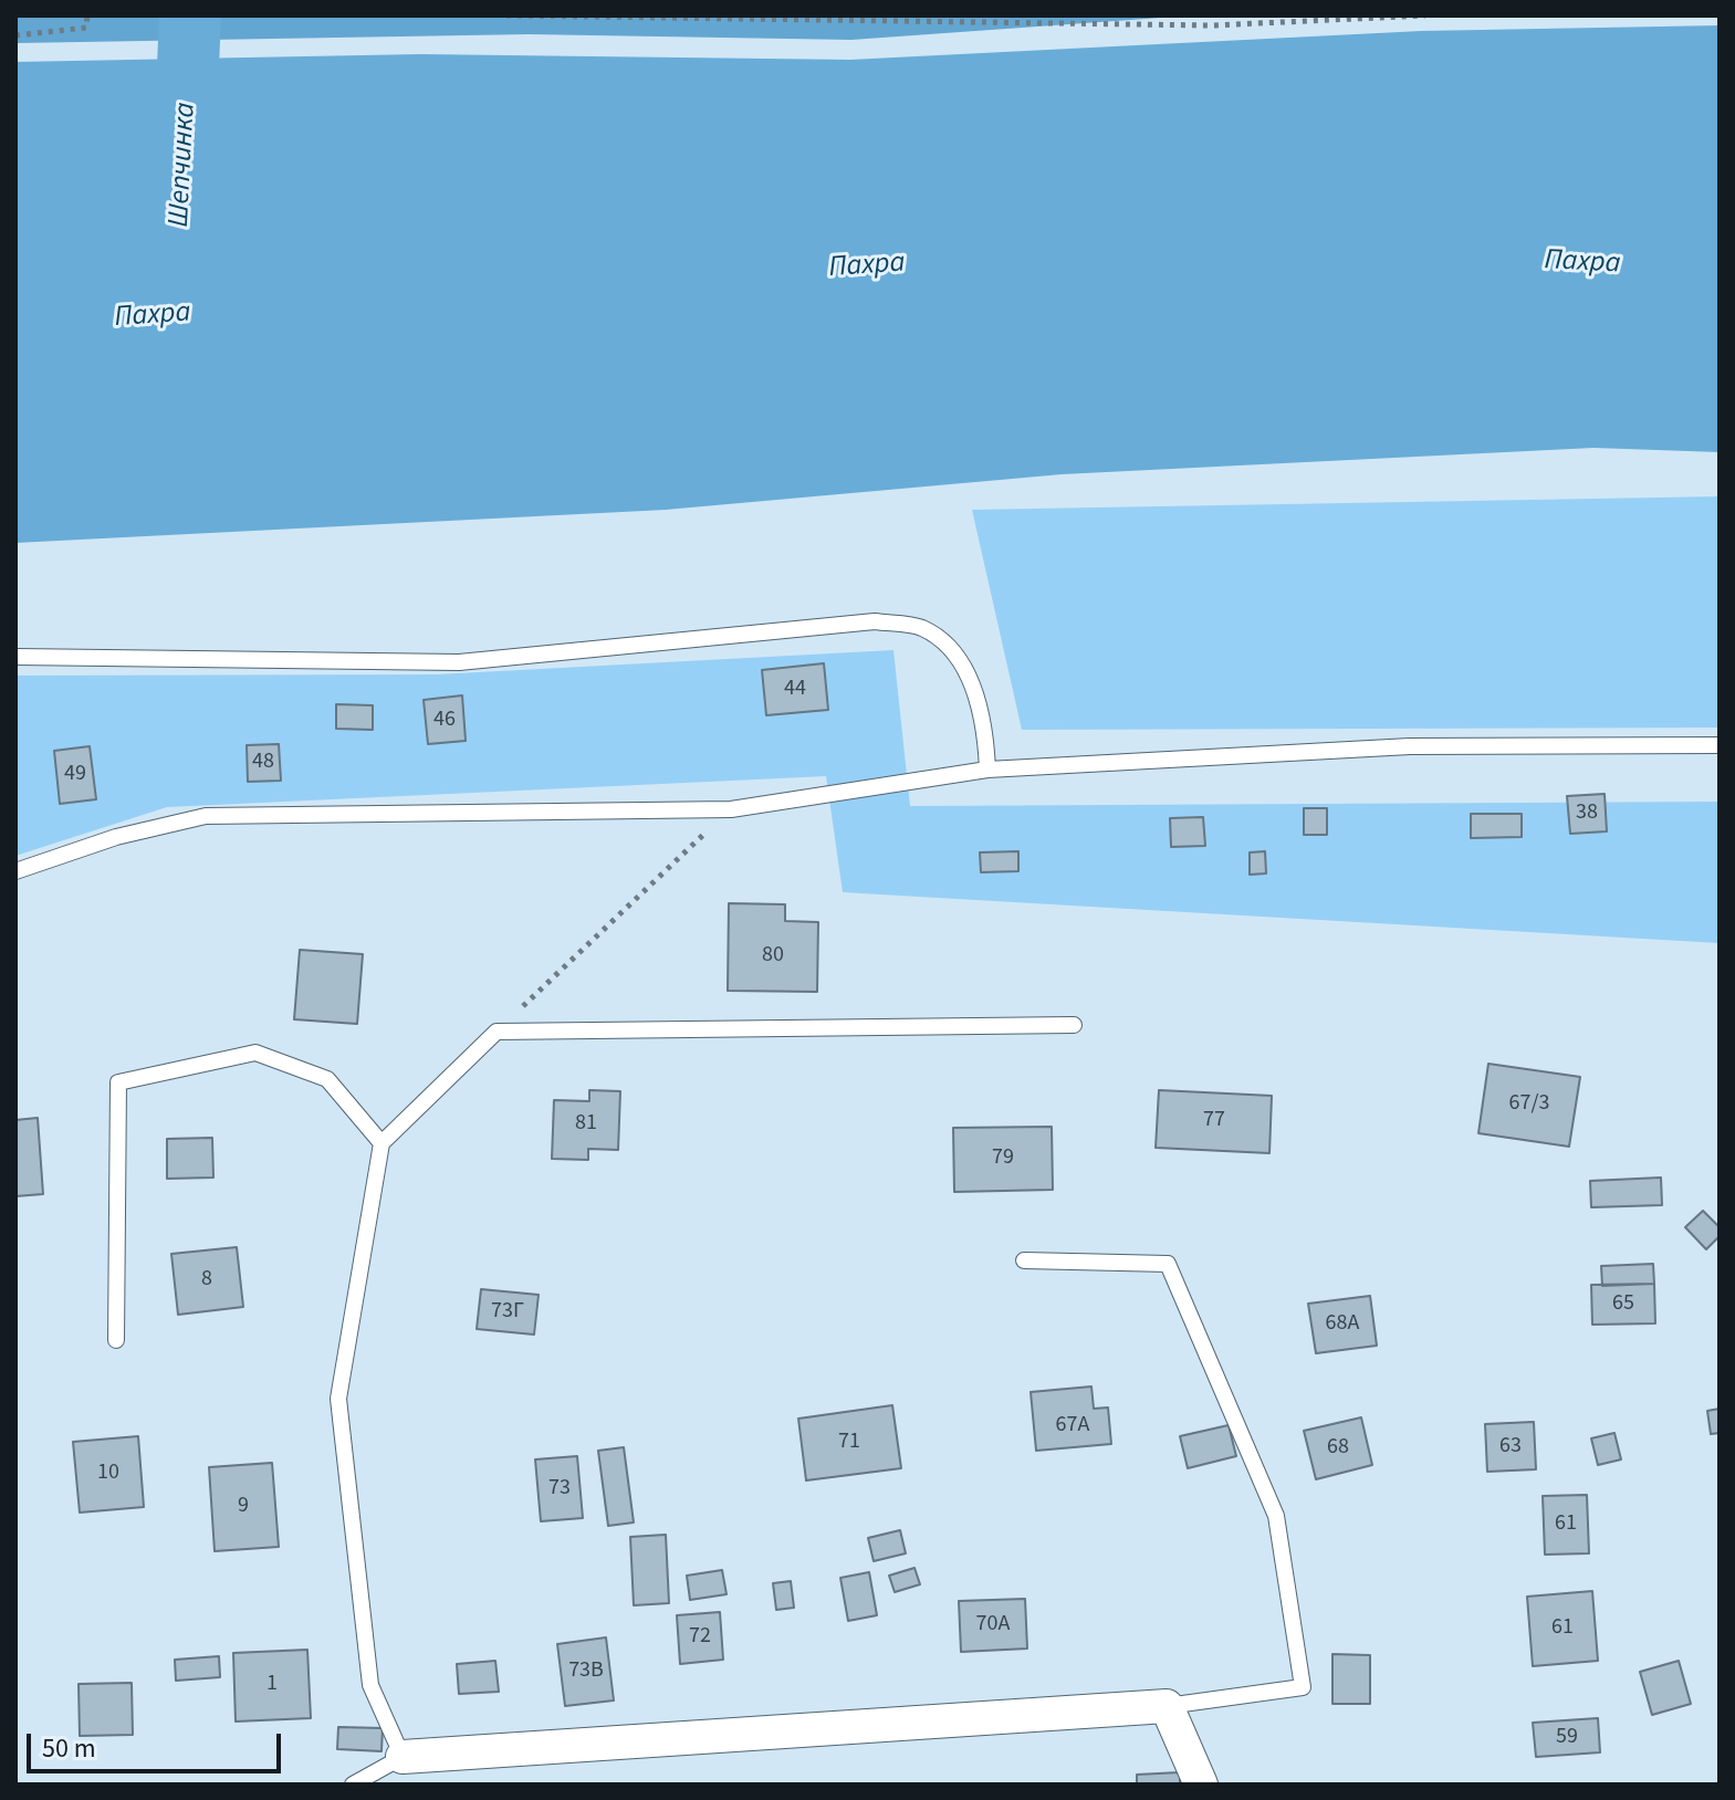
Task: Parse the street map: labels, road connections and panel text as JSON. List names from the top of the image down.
{
  "water": ["Шепчинка", "Пахра"],
  "house_numbers": [
    "44",
    "46",
    "48",
    "49",
    "38",
    "80",
    "67/3",
    "77",
    "81",
    "79",
    "8",
    "65",
    "73Г",
    "68А",
    "67А",
    "71",
    "63",
    "68",
    "10",
    "73",
    "9",
    "61",
    "70А",
    "61",
    "72",
    "73В",
    "1",
    "59"
  ],
  "scale_bar": "50 m"
}
